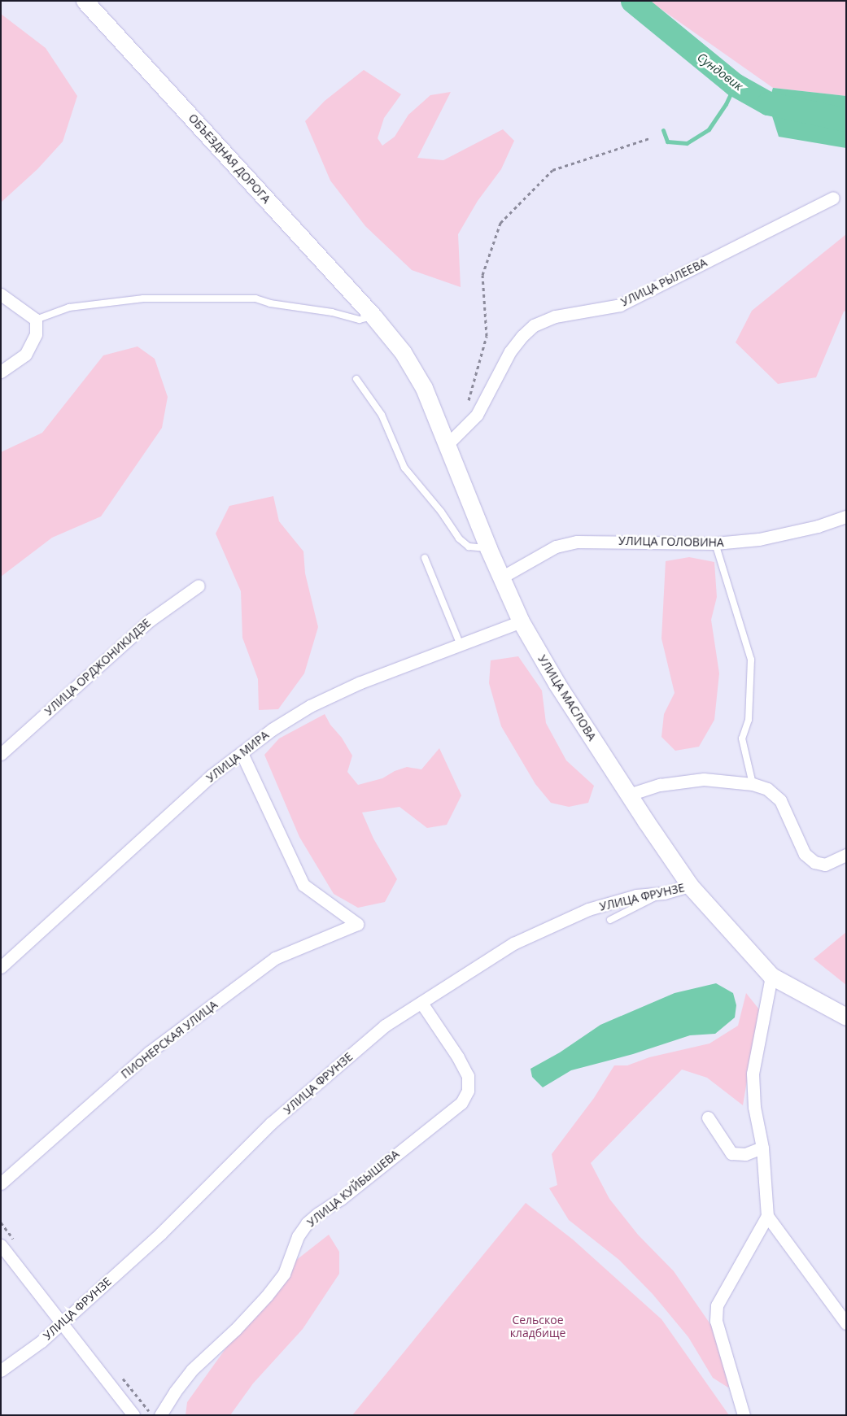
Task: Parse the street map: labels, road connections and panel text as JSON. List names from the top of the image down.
{
  "streets": {
    "main road": ["ОБЪЕЗДНАЯ ДОРОГА", "УЛИЦА МАСЛОВА"],
    "street": [
      "УЛИЦА РЫЛЕЕВА",
      "УЛИЦА ГОЛОВИНА",
      "УЛИЦА ОРДЖОНИКИДЗЕ",
      "УЛИЦА МИРА",
      "УЛИЦА ФРУНЗЕ",
      "ПИОНЕРСКАЯ УЛИЦА",
      "УЛИЦА КУЙБЫШЕВА"
    ]
  },
  "crossings": [
    ["ОБЪЕЗДНАЯ ДОРОГА", "УЛИЦА МАСЛОВА"],
    ["УЛИЦА РЫЛЕЕВА", "УЛИЦА МАСЛОВА"],
    ["УЛИЦА ГОЛОВИНА", "УЛИЦА МАСЛОВА"],
    ["УЛИЦА МАСЛОВА", "УЛИЦА МИРА"],
    ["УЛИЦА МАСЛОВА", "УЛИЦА ФРУНЗЕ"],
    ["УЛИЦА МИРА", "ПИОНЕРСКАЯ УЛИЦА"],
    ["УЛИЦА ФРУНЗЕ", "УЛИЦА КУЙБЫШЕВА"]
  ],
  "water": ["Сундовик"],
  "parks": ["Сельское кладбище"]
}
